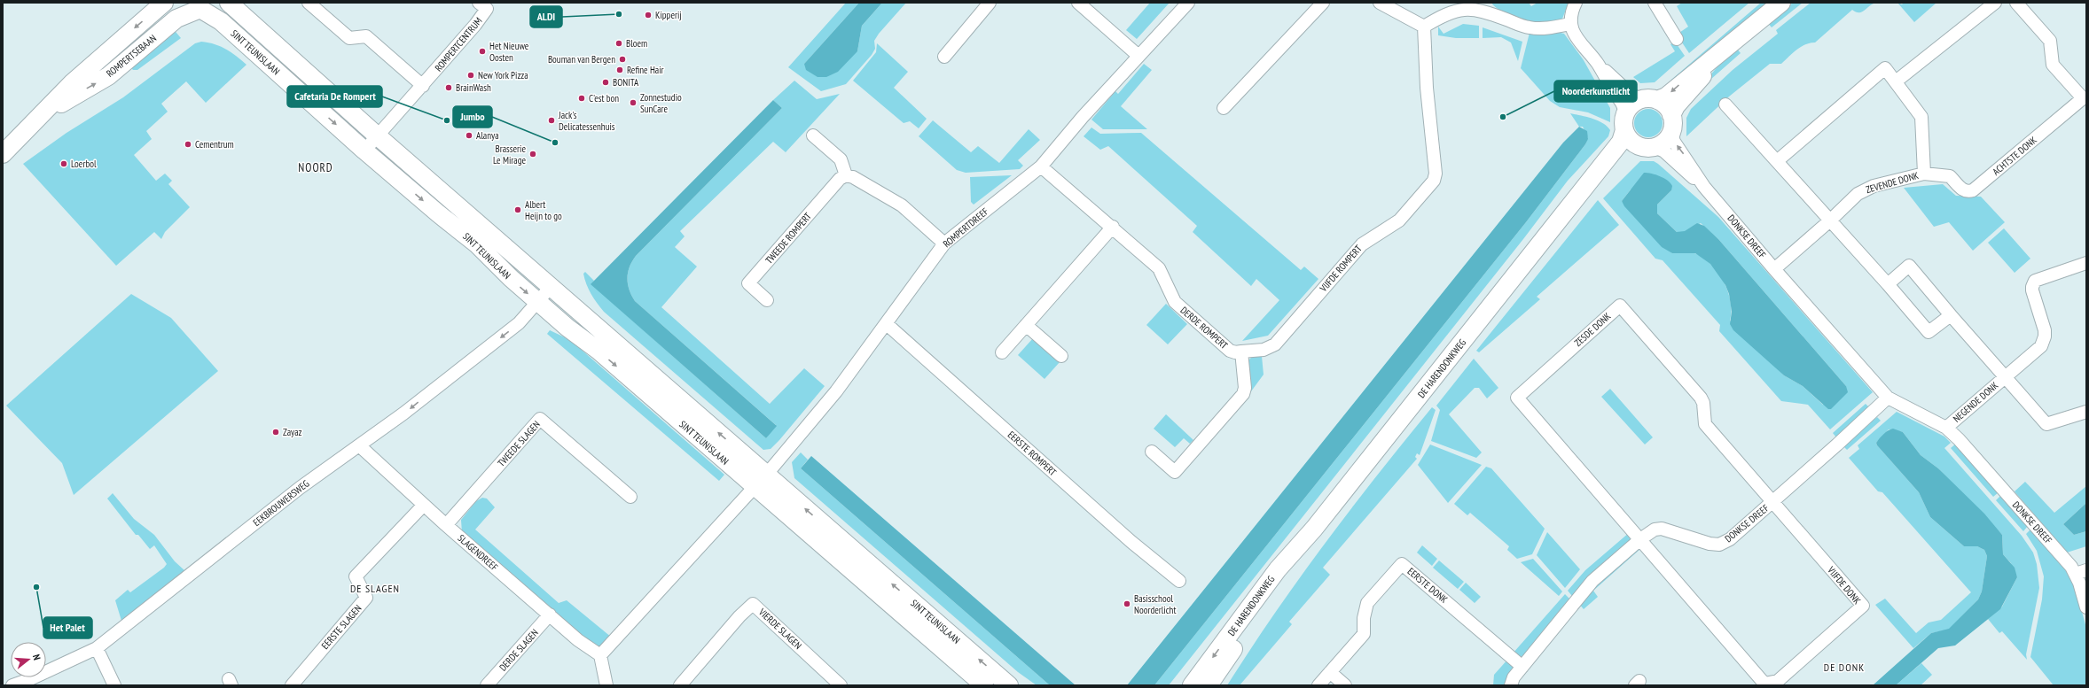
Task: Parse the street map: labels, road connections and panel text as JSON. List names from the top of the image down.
{
  "streets": {
    "street": [
      "ROMPERTCENTRUM",
      "SINT TEUNISLAAN",
      "ROMPERTSEBAAN",
      "ACHTSTE DONK",
      "ZEVENDE DONK",
      "ROMPERTDREEF",
      "DONKSE DREEF",
      "TWEEDE ROMPERT",
      "VIJFDE ROMPERT",
      "DERDE ROMPERT",
      "ZESDE DONK",
      "DE HARENDONKWEG",
      "NEGENDE DONK",
      "TWEEDE SLAGEN",
      "EERSTE ROMPERT",
      "EEKBROUWERSWEG",
      "SLAGENDREEF",
      "EERSTE DONK",
      "VIJFDE DONK",
      "EERSTE SLAGEN",
      "VIERDE SLAGEN",
      "DERDE SLAGEN"
    ]
  },
  "crossings": [
    ["ROMPERTCENTRUM", "SINT TEUNISLAAN"],
    ["SINT TEUNISLAAN", "ROMPERTSEBAAN"],
    ["SINT TEUNISLAAN", "ROMPERTDREEF"],
    ["SINT TEUNISLAAN", "EEKBROUWERSWEG"],
    ["ACHTSTE DONK", "ZEVENDE DONK"],
    ["ZEVENDE DONK", "DONKSE DREEF"],
    ["ROMPERTDREEF", "DERDE ROMPERT"],
    ["ROMPERTDREEF", "EERSTE ROMPERT"],
    ["DONKSE DREEF", "ZESDE DONK"],
    ["DONKSE DREEF", "DE HARENDONKWEG"],
    ["DONKSE DREEF", "NEGENDE DONK"],
    ["DONKSE DREEF", "EERSTE DONK"],
    ["DONKSE DREEF", "VIJFDE DONK"],
    ["VIJFDE ROMPERT", "DERDE ROMPERT"],
    ["ZESDE DONK", "VIJFDE DONK"],
    ["TWEEDE SLAGEN", "SLAGENDREEF"],
    ["EEKBROUWERSWEG", "SLAGENDREEF"],
    ["SLAGENDREEF", "EERSTE SLAGEN"],
    ["SLAGENDREEF", "DERDE SLAGEN"]
  ],
  "districts": ["NOORD", "DE SLAGEN", "DE DONK"],
  "places": [
    "ALDI",
    "Kipperij",
    "Bloem",
    "Het Nieuwe Oosten",
    "Bouman van Bergen",
    "Refine Hair",
    "New York Pizza",
    "BONITA",
    "BrainWash",
    "C'est bon",
    "Zonnestudio SunCare",
    "Noorderkunstlicht",
    "Cafetaria De Rompert",
    "Jack's Delicatessenhuis",
    "Alanya",
    "Jumbo",
    "Cementrum",
    "Brasserie Le Mirage",
    "Loerbol",
    "Albert Heijn to go",
    "Zayaz",
    "Het Palet",
    "Basisschool Noorderlicht"
  ],
  "north": "right"
}
